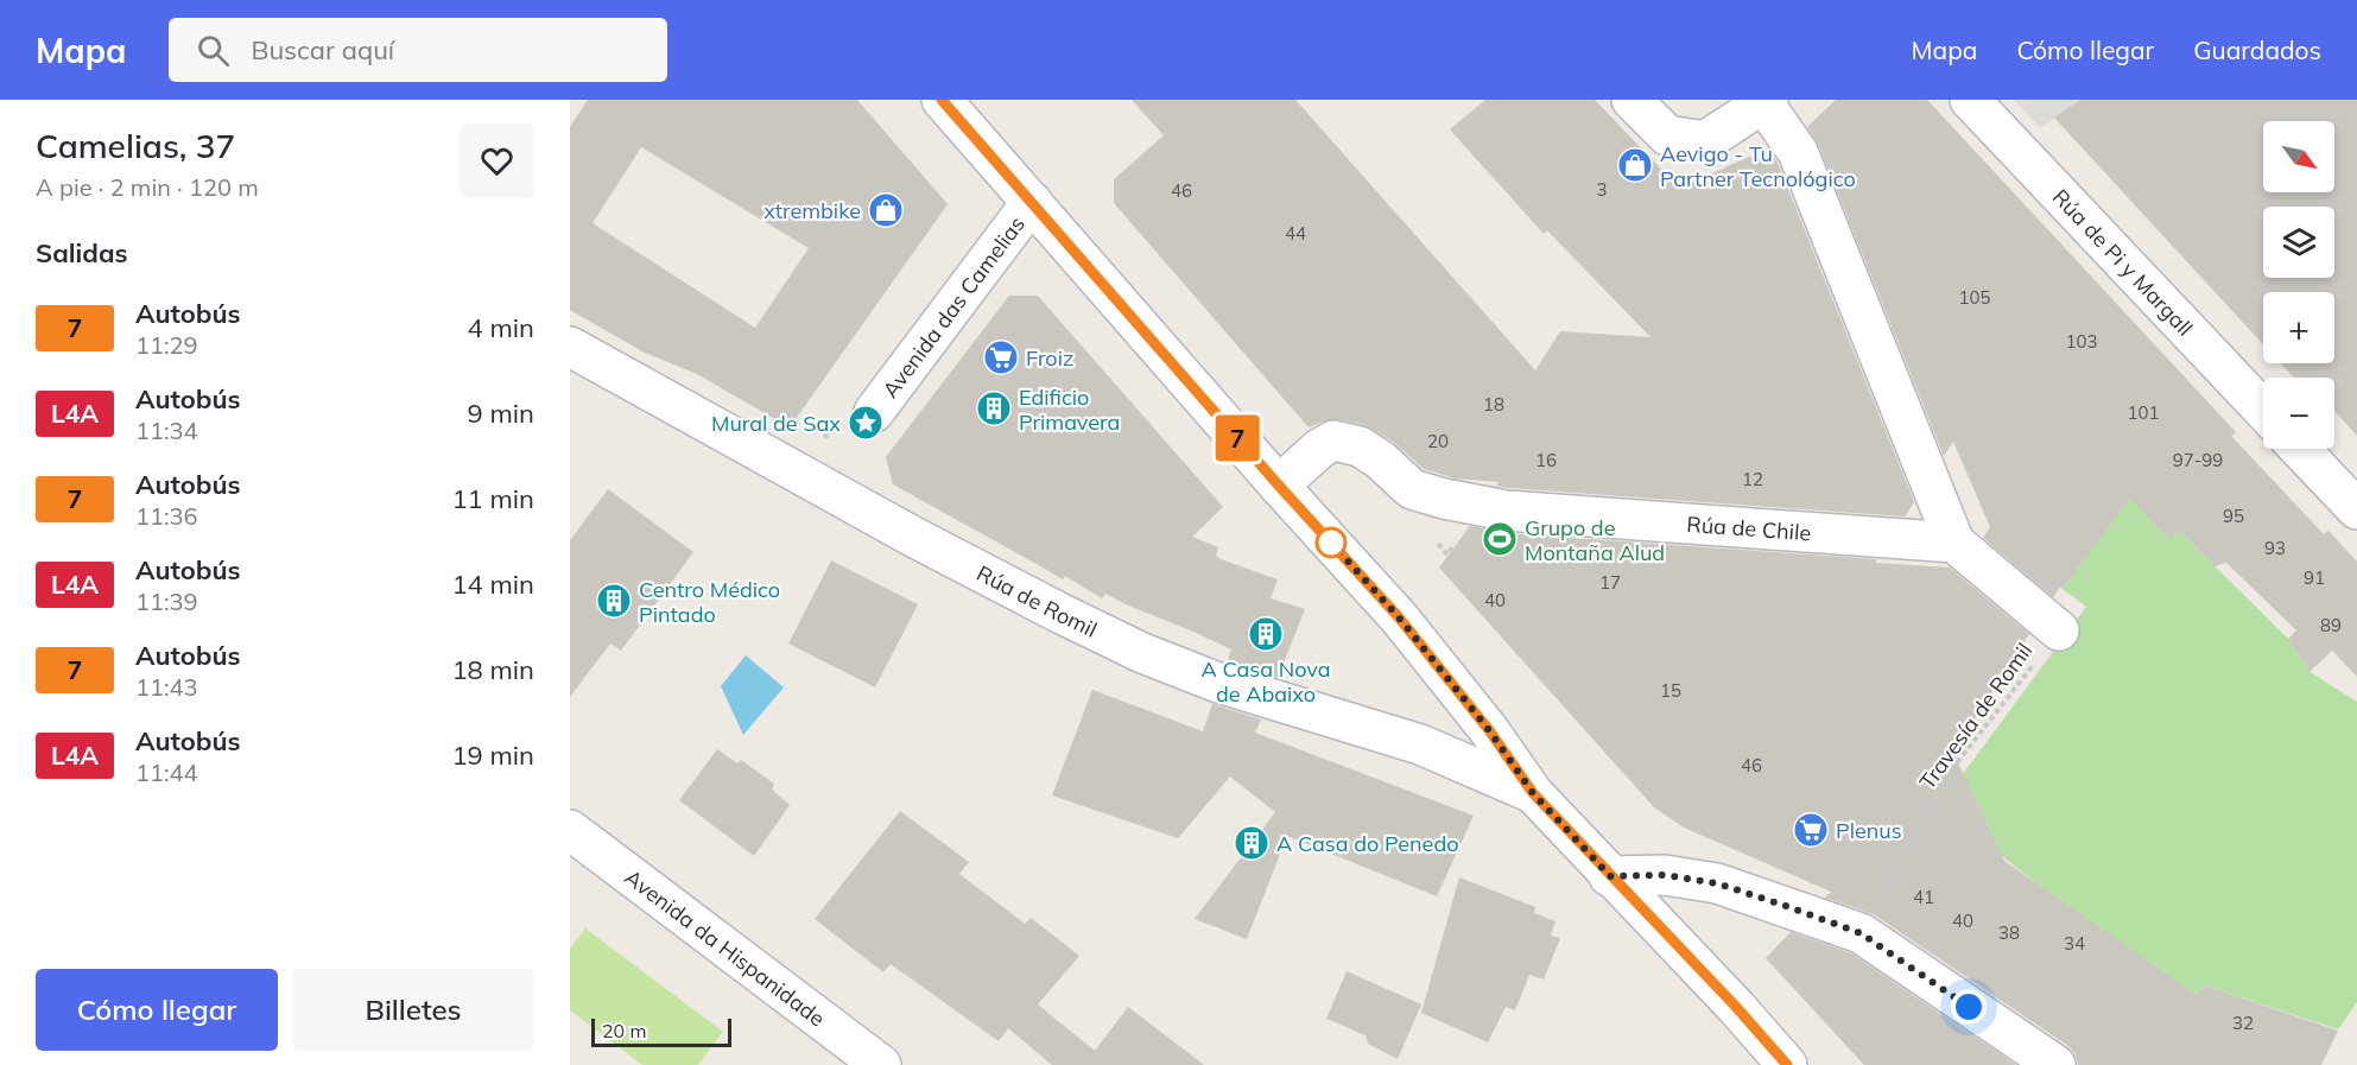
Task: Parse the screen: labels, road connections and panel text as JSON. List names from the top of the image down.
{
  "streets": {
    "street": [
      "Rúa de Pi y Margall",
      "Avenida das Camelias",
      "Rúa de Chile",
      "Rúa de Romil",
      "Avenida da Hispanidade"
    ],
    "path": ["Travesía de Romil"]
  },
  "crossings": [
    ["Avenida das Camelias", "Rúa de Chile"],
    ["Avenida das Camelias", "Rúa de Romil"]
  ],
  "places": {
    "shop": ["Aevigo - Tu Partner Tecnológico", "xtrembike"],
    "supermarket": ["Froiz", "Plenus"],
    "building": [
      "Edificio Primavera",
      "Centro Médico Pintado",
      "A Casa Nova de Abaixo",
      "A Casa do Penedo"
    ],
    "place": ["Mural de Sax"],
    "sports": ["Grupo de Montaña Alud"]
  },
  "lines": ["bus line 7"],
  "house_numbers": [
    "3",
    "46",
    "44",
    "105",
    "103",
    "18",
    "101",
    "20",
    "16",
    "97-99",
    "12",
    "95",
    "93",
    "91",
    "17",
    "40",
    "89",
    "15",
    "46",
    "41",
    "40",
    "38",
    "34",
    "32"
  ],
  "scale_bar": "20 m",
  "north": "bottom right",
  "page": {
    "header": "Mapa",
    "search": "Buscar aquí",
    "nav": ["Mapa", "Cómo llegar", "Guardados"],
    "heading": [
      ["Camelias, 37", "A pie · 2 min · 120 m"],
      "Salidas"
    ],
    "on_map": "7",
    "map_buttons": ["+", "−"],
    "list": [
      {
        "mark": "7",
        "name": "Autobús",
        "note": "11:29",
        "value": "4 min"
      },
      {
        "mark": "L4A",
        "name": "Autobús",
        "note": "11:34",
        "value": "9 min"
      },
      {
        "mark": "7",
        "name": "Autobús",
        "note": "11:36",
        "value": "11 min"
      },
      {
        "mark": "L4A",
        "name": "Autobús",
        "note": "11:39",
        "value": "14 min"
      },
      {
        "mark": "7",
        "name": "Autobús",
        "note": "11:43",
        "value": "18 min"
      },
      {
        "mark": "L4A",
        "name": "Autobús",
        "note": "11:44",
        "value": "19 min"
      }
    ],
    "buttons": ["Cómo llegar", "Billetes"],
    "scale": "20 m"
  }
}
